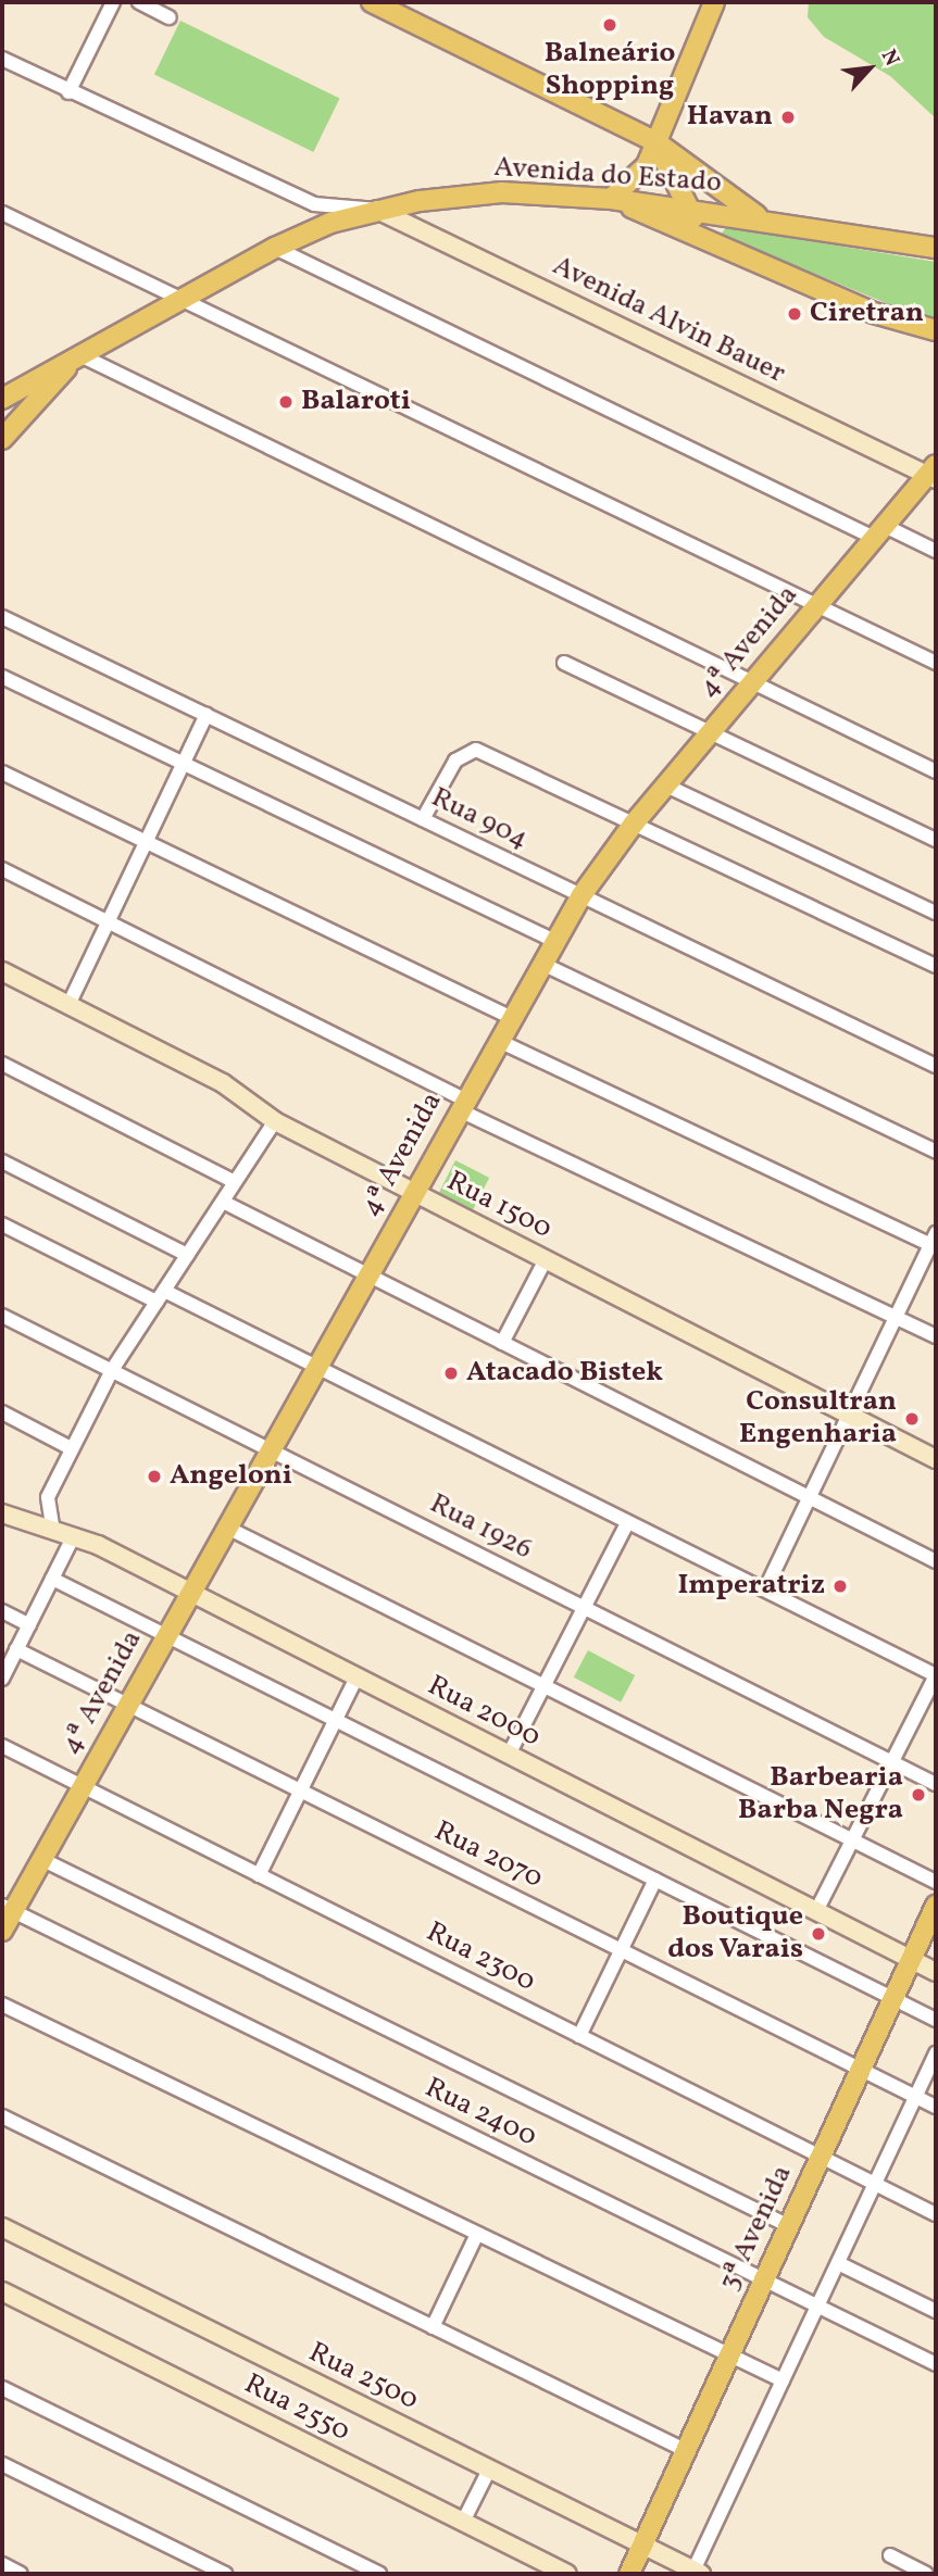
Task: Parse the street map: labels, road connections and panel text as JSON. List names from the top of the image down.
{
  "streets": {
    "main road": [
      "Avenida do Estado",
      "Avenida Alvin Bauer",
      "4ª Avenida",
      "Rua 1500",
      "Rua 2000",
      "3ª Avenida",
      "Rua 2500",
      "Rua 2550"
    ],
    "street": [
      "Rua 904",
      "Rua 1926",
      "Rua 2070",
      "Rua 2300",
      "Rua 2400"
    ]
  },
  "crossings": [
    ["Avenida do Estado", "Avenida Alvin Bauer"],
    ["Avenida Alvin Bauer", "4ª Avenida"],
    ["4ª Avenida", "Rua 904"],
    ["4ª Avenida", "Rua 1500"],
    ["4ª Avenida", "Rua 1926"],
    ["4ª Avenida", "Rua 2000"],
    ["4ª Avenida", "Rua 2070"],
    ["4ª Avenida", "Rua 2300"],
    ["4ª Avenida", "Rua 2400"],
    ["Rua 2000", "3ª Avenida"],
    ["Rua 2070", "3ª Avenida"],
    ["Rua 2300", "3ª Avenida"],
    ["Rua 2400", "3ª Avenida"],
    ["3ª Avenida", "Rua 2500"]
  ],
  "places": [
    "Balneário Shopping",
    "Havan",
    "Ciretran",
    "Balaroti",
    "Atacado Bistek",
    "Consultran Engenharia",
    "Angeloni",
    "Imperatriz",
    "Barbearia Barba Negra",
    "Boutique dos Varais"
  ],
  "north": "top right"
}
